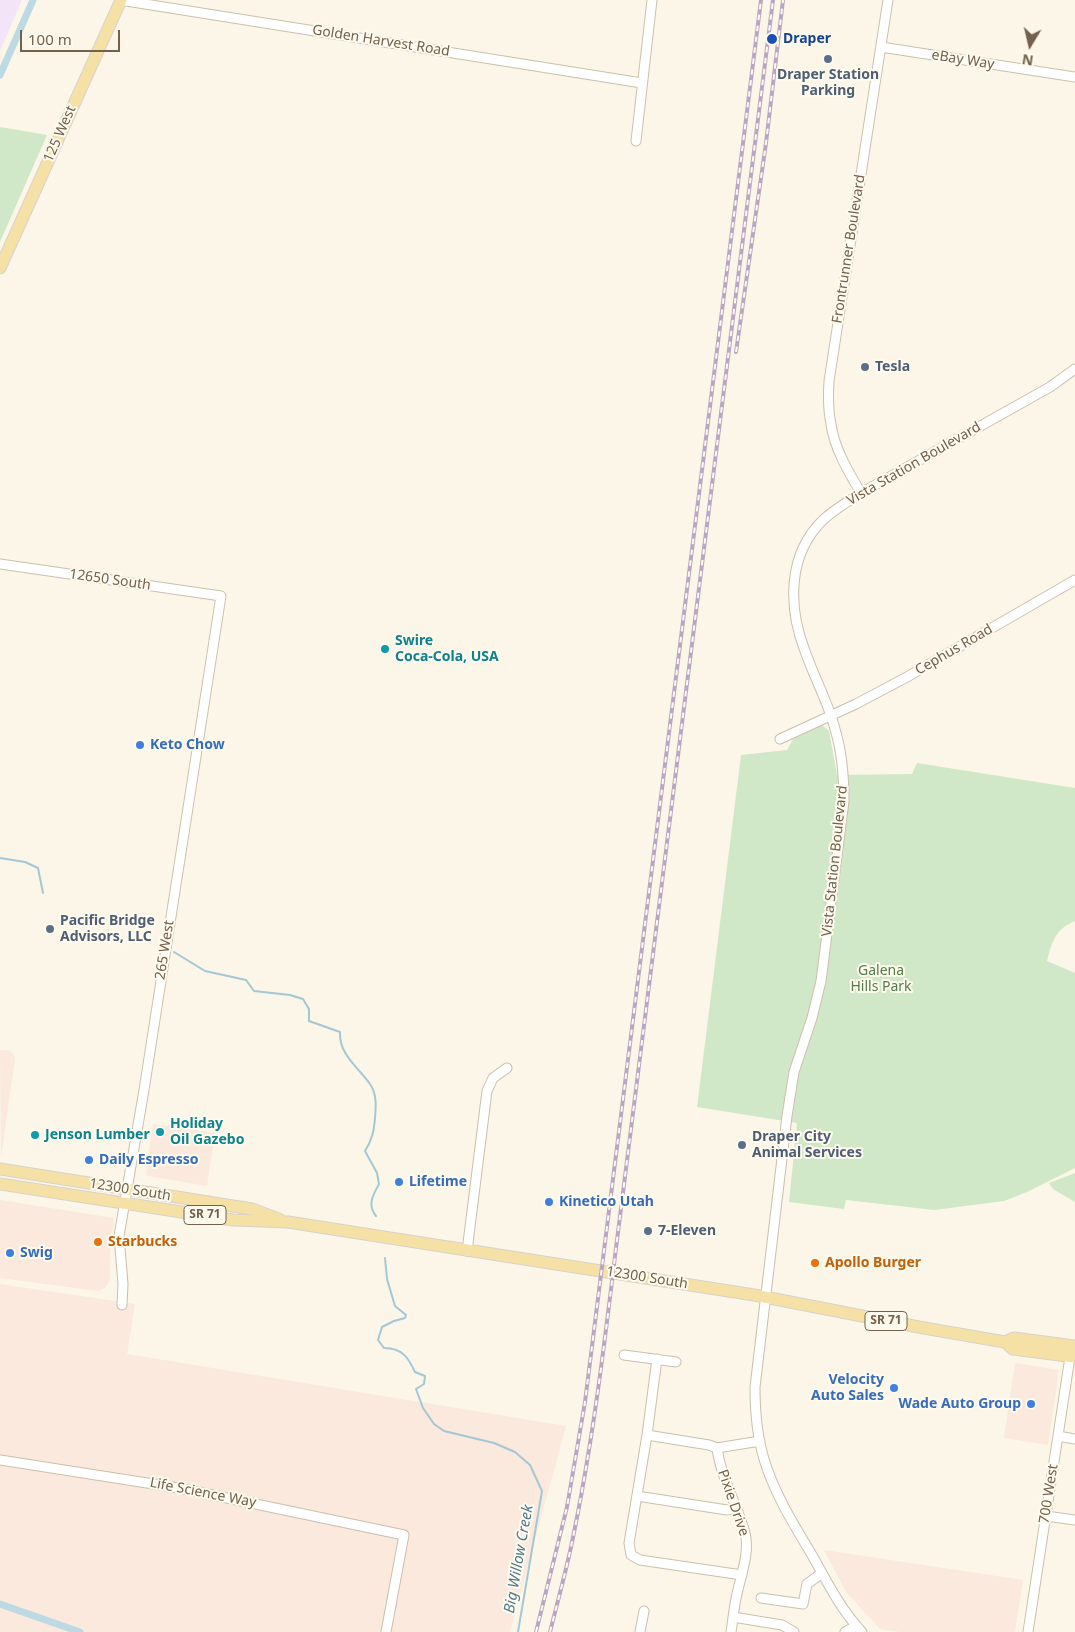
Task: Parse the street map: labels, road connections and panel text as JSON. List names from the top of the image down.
{
  "streets": {
    "main road": ["125 West", "12300 South", "SR 71"],
    "street": [
      "Golden Harvest Road",
      "eBay Way",
      "Frontrunner Boulevard",
      "Vista Station Boulevard",
      "12650 South",
      "Cephus Road",
      "265 West",
      "Life Science Way",
      "700 West",
      "Pixie Drive"
    ]
  },
  "crossings": [
    ["Golden Harvest Road", "125 West"],
    ["eBay Way", "Frontrunner Boulevard"],
    ["Frontrunner Boulevard", "Vista Station Boulevard"],
    ["Vista Station Boulevard", "Cephus Road"],
    ["Vista Station Boulevard", "12300 South"],
    ["12650 South", "265 West"],
    ["265 West", "12300 South"],
    ["12300 South", "700 West"]
  ],
  "water": ["Big Willow Creek"],
  "parks": ["Galena Hills Park"],
  "places": [
    "Draper",
    "Draper Station Parking",
    "Tesla",
    "Swire Coca-Cola, USA",
    "Keto Chow",
    "Pacific Bridge Advisors, LLC",
    "Holiday Oil Gazebo",
    "Jenson Lumber",
    "Draper City Animal Services",
    "Daily Espresso",
    "Lifetime",
    "Kinetico Utah",
    "7-Eleven",
    "Starbucks",
    "Swig",
    "Apollo Burger",
    "Velocity Auto Sales",
    "Wade Auto Group"
  ],
  "scale_bar": "100 m",
  "north": "bottom"
}
